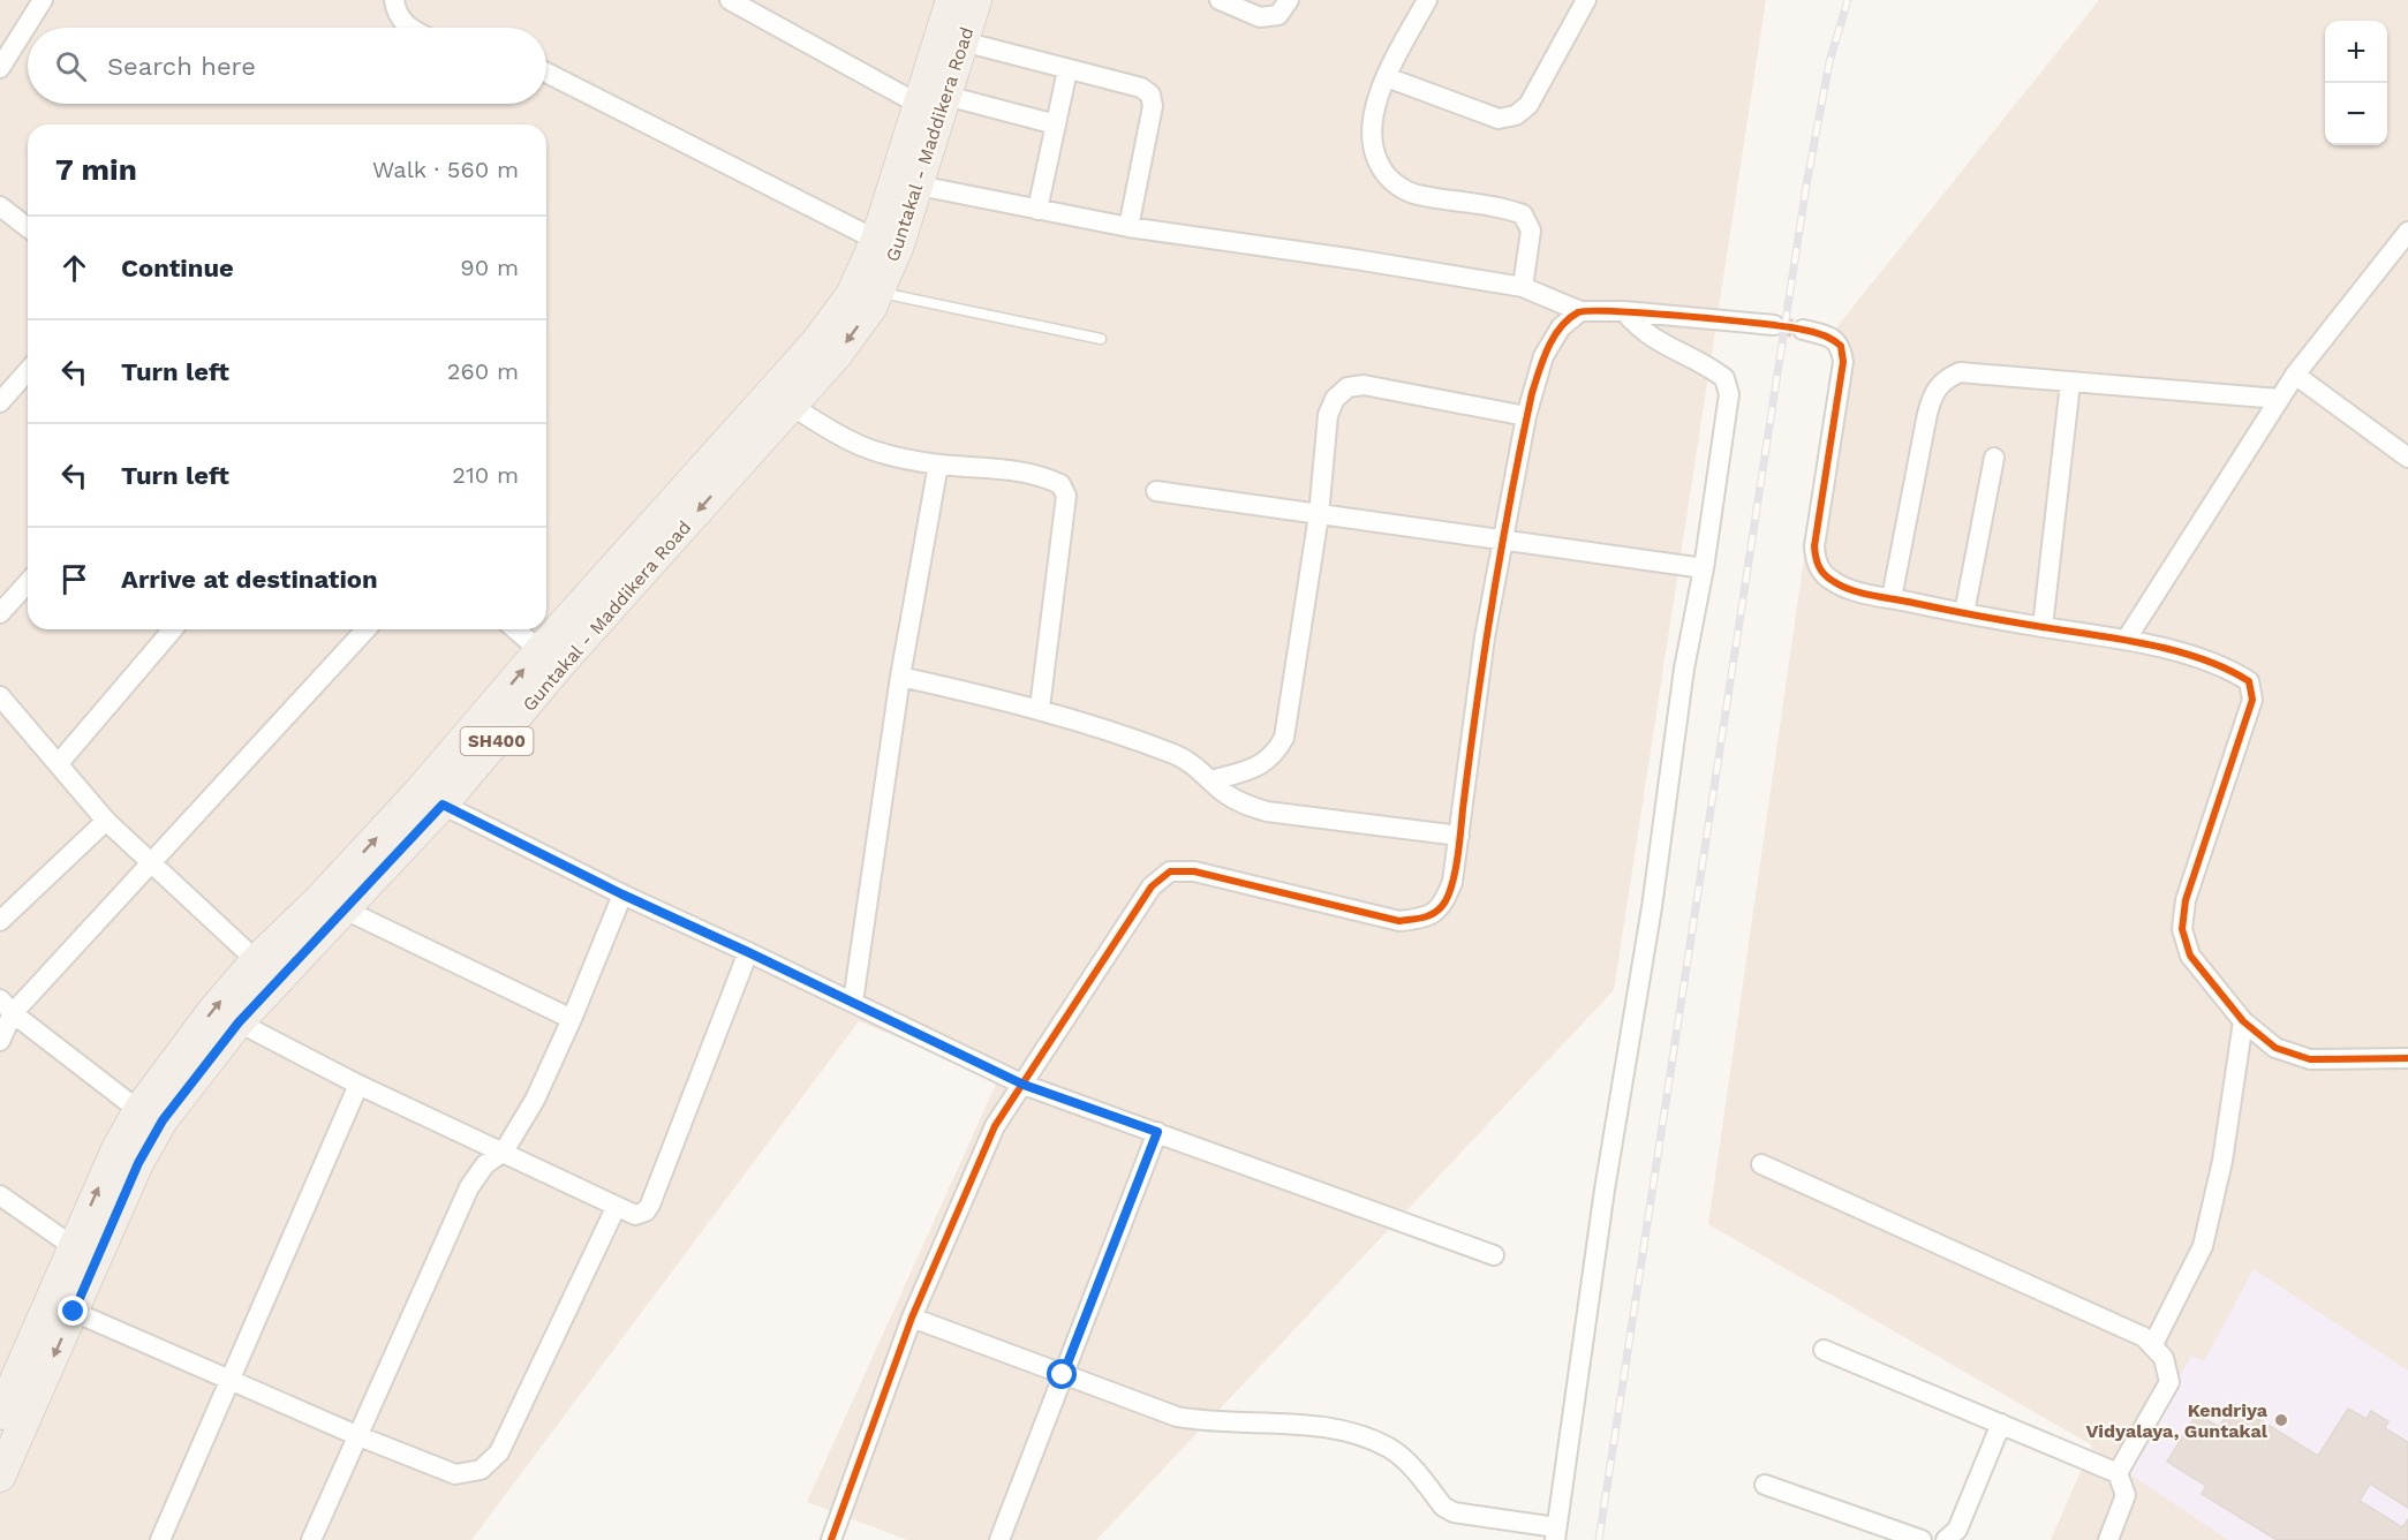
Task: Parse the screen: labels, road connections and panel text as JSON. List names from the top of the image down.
{
  "streets": {
    "main road": ["Guntakal - Maddikera Road", "SH400"]
  },
  "places": ["Kendriya Vidyalaya, Guntakal"],
  "page": {
    "map_buttons": ["+", "−"],
    "search": "Search here",
    "heading": ["7 min", "Walk · 560 m"],
    "list": [
      ["Continue", "90 m"],
      ["Turn left", "260 m"],
      ["Turn left", "210 m"],
      "Arrive at destination"
    ]
  }
}
